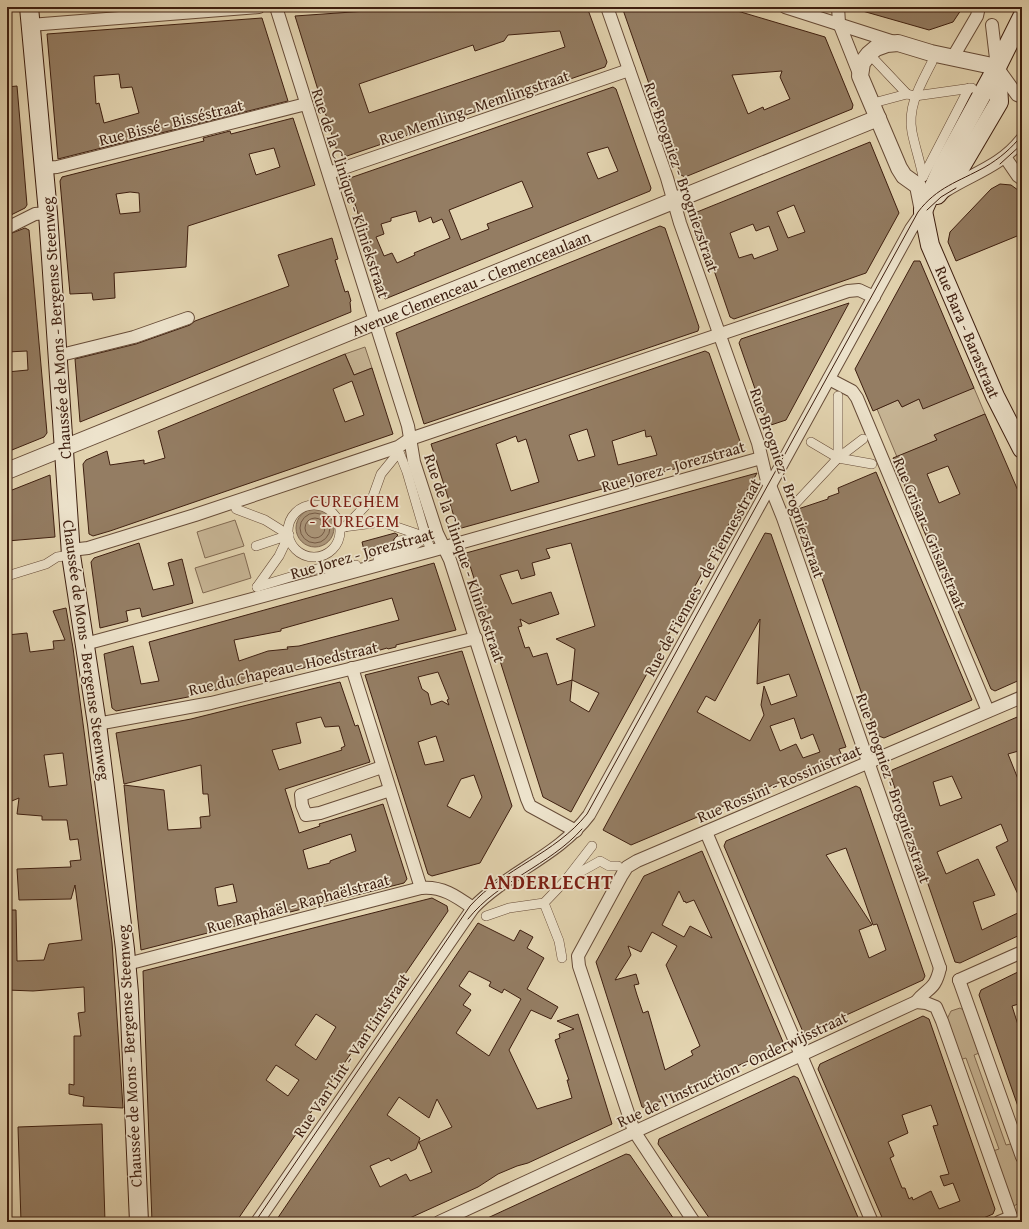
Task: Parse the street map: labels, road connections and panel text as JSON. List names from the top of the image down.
{
  "streets": {
    "main road": ["Chaussée de Mons - Bergense Steenweg", "Rue Bara - Barastraat"],
    "street": [
      "Rue Memling - Memlingstraat",
      "Rue Bissé - Bisséstraat",
      "Rue Brogniez - Brogniezstraat",
      "Rue de la Clinique - Kliniekstraat",
      "Avenue Clemenceau - Clemenceaulaan",
      "Rue Jorez - Jorezstraat",
      "Rue Grisar - Grisarstraat",
      "Rue de Fiennes - de Fiennesstraat",
      "Rue du Chapeau - Hoedstraat",
      "Rue Rossini - Rossinistraat",
      "Rue Raphaël - Raphaëlstraat",
      "Rue Van Lint - Van Lintstraat",
      "Rue de l'Instruction - Onderwijsstraat"
    ]
  },
  "crossings": [
    ["Rue Memling - Memlingstraat", "Rue Brogniez - Brogniezstraat"],
    ["Rue Memling - Memlingstraat", "Rue de la Clinique - Kliniekstraat"],
    ["Rue Bissé - Bisséstraat", "Rue de la Clinique - Kliniekstraat"],
    ["Rue Bissé - Bisséstraat", "Chaussée de Mons - Bergense Steenweg"],
    ["Rue Brogniez - Brogniezstraat", "Avenue Clemenceau - Clemenceaulaan"],
    ["Rue Brogniez - Brogniezstraat", "Rue Jorez - Jorezstraat"],
    ["Rue Brogniez - Brogniezstraat", "Rue de Fiennes - de Fiennesstraat"],
    ["Rue Brogniez - Brogniezstraat", "Rue Rossini - Rossinistraat"],
    ["Rue Brogniez - Brogniezstraat", "Rue de l'Instruction - Onderwijsstraat"],
    ["Rue de la Clinique - Kliniekstraat", "Avenue Clemenceau - Clemenceaulaan"],
    ["Rue de la Clinique - Kliniekstraat", "Rue Jorez - Jorezstraat"],
    ["Rue de la Clinique - Kliniekstraat", "Rue de Fiennes - de Fiennesstraat"],
    ["Rue de la Clinique - Kliniekstraat", "Rue du Chapeau - Hoedstraat"],
    ["Avenue Clemenceau - Clemenceaulaan", "Chaussée de Mons - Bergense Steenweg"],
    ["Chaussée de Mons - Bergense Steenweg", "Rue Jorez - Jorezstraat"],
    ["Chaussée de Mons - Bergense Steenweg", "Rue du Chapeau - Hoedstraat"],
    ["Chaussée de Mons - Bergense Steenweg", "Rue Raphaël - Raphaëlstraat"],
    ["Rue Bara - Barastraat", "Rue de Fiennes - de Fiennesstraat"],
    ["Rue Grisar - Grisarstraat", "Rue de Fiennes - de Fiennesstraat"],
    ["Rue Grisar - Grisarstraat", "Rue Rossini - Rossinistraat"],
    ["Rue de Fiennes - de Fiennesstraat", "Rue Raphaël - Raphaëlstraat"],
    ["Rue de Fiennes - de Fiennesstraat", "Rue Van Lint - Van Lintstraat"],
    ["Rue Rossini - Rossinistraat", "Rue de l'Instruction - Onderwijsstraat"],
    ["Rue Raphaël - Raphaëlstraat", "Rue Van Lint - Van Lintstraat"]
  ],
  "districts": ["CUREGHEM - KUREGEM", "ANDERLECHT"]
}
